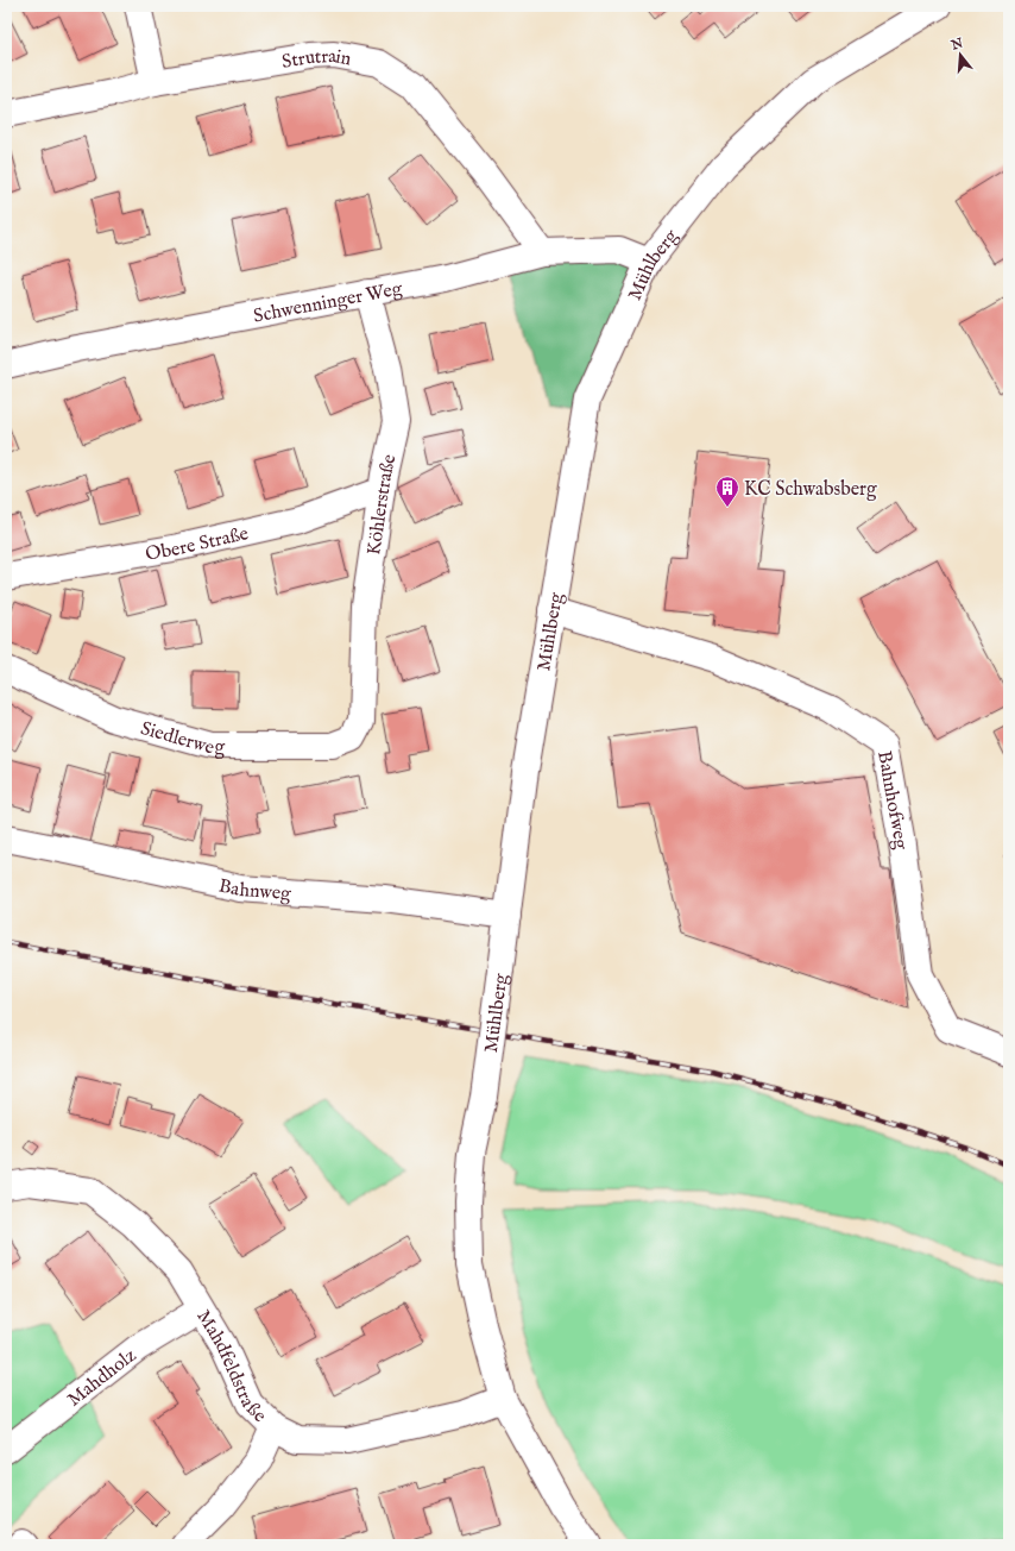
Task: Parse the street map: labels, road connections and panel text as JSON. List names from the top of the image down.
{
  "streets": {
    "street": [
      "Strutrain",
      "Mühlberg",
      "Schwenninger Weg",
      "Köhlerstraße",
      "Obere Straße",
      "Siedlerweg",
      "Bahnhofweg",
      "Bahnweg",
      "Mahdfeldstraße",
      "Mahdholz"
    ]
  },
  "crossings": [
    ["Strutrain", "Schwenninger Weg"],
    ["Mühlberg", "Schwenninger Weg"],
    ["Mühlberg", "Bahnhofweg"],
    ["Mühlberg", "Bahnweg"],
    ["Mühlberg", "Mahdfeldstraße"],
    ["Schwenninger Weg", "Köhlerstraße"],
    ["Köhlerstraße", "Obere Straße"],
    ["Köhlerstraße", "Siedlerweg"],
    ["Mahdfeldstraße", "Mahdholz"]
  ],
  "places": {
    "building": ["KC Schwabsberg"]
  },
  "north": "top"
}
